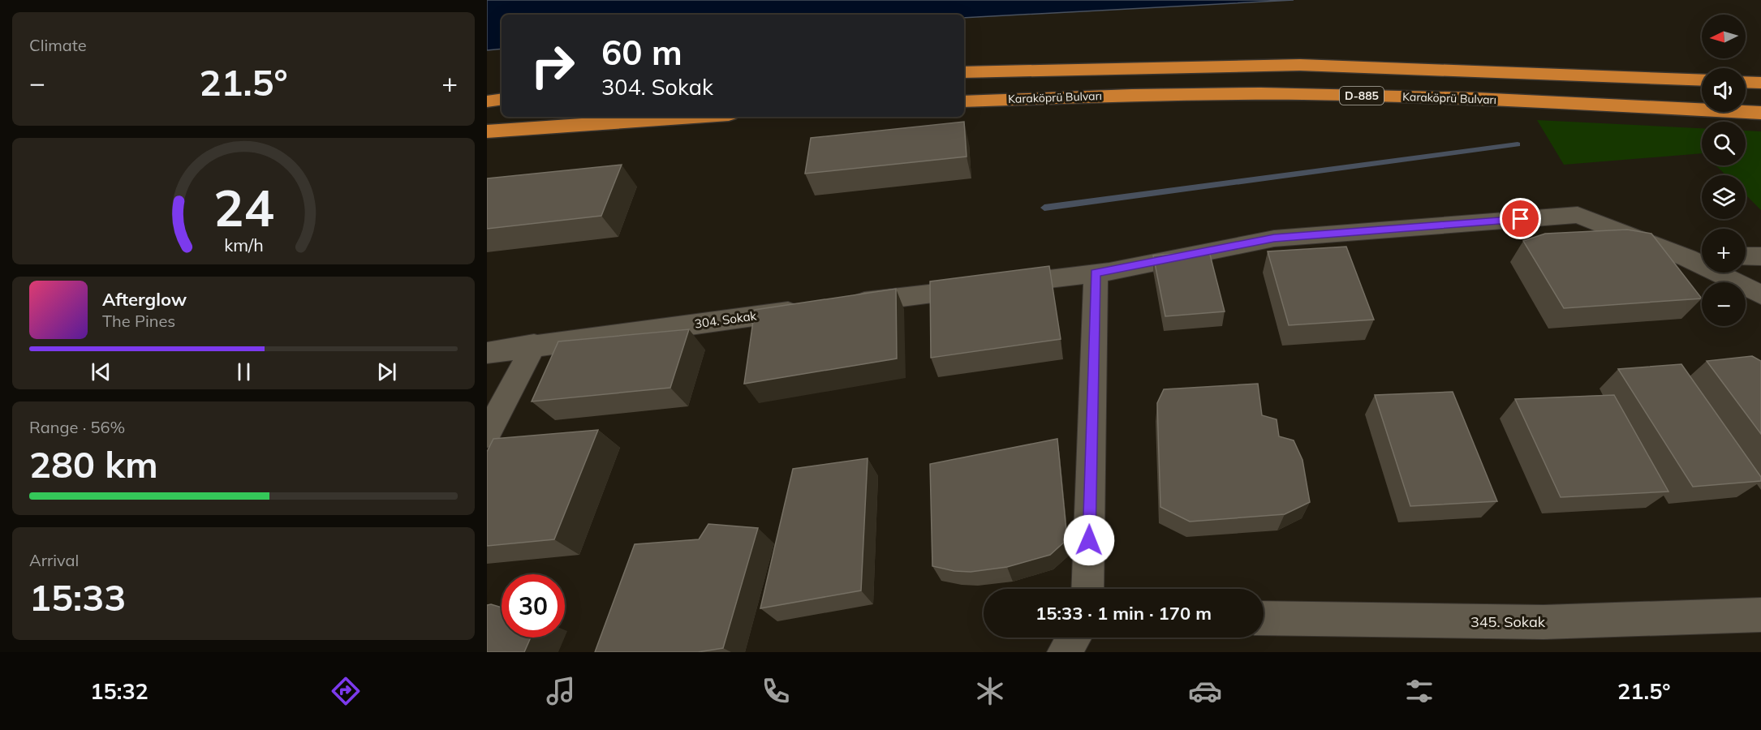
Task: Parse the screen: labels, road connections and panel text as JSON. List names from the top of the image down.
{
  "streets": {
    "highway": ["D-885", "Karaköprü Bulvarı"],
    "street": ["304. Sokak", "345. Sokak"]
  },
  "north": "left",
  "page": {
    "tile": [
      "Climate",
      ["Range · 56%", "280 km"],
      ["Arrival", "15:33"]
    ],
    "map_buttons": ["+", "−"],
    "turn": ["60 m", "304. Sokak"],
    "heat": ["−", "21.5°", "+"],
    "song": ["Afterglow", "The Pines"],
    "limit": "30",
    "trip": "15:33 · 1 min · 170 m",
    "tabs": ["15:32", "21.5°"],
    "gauge": ["24", "km/h"]
  }
}
